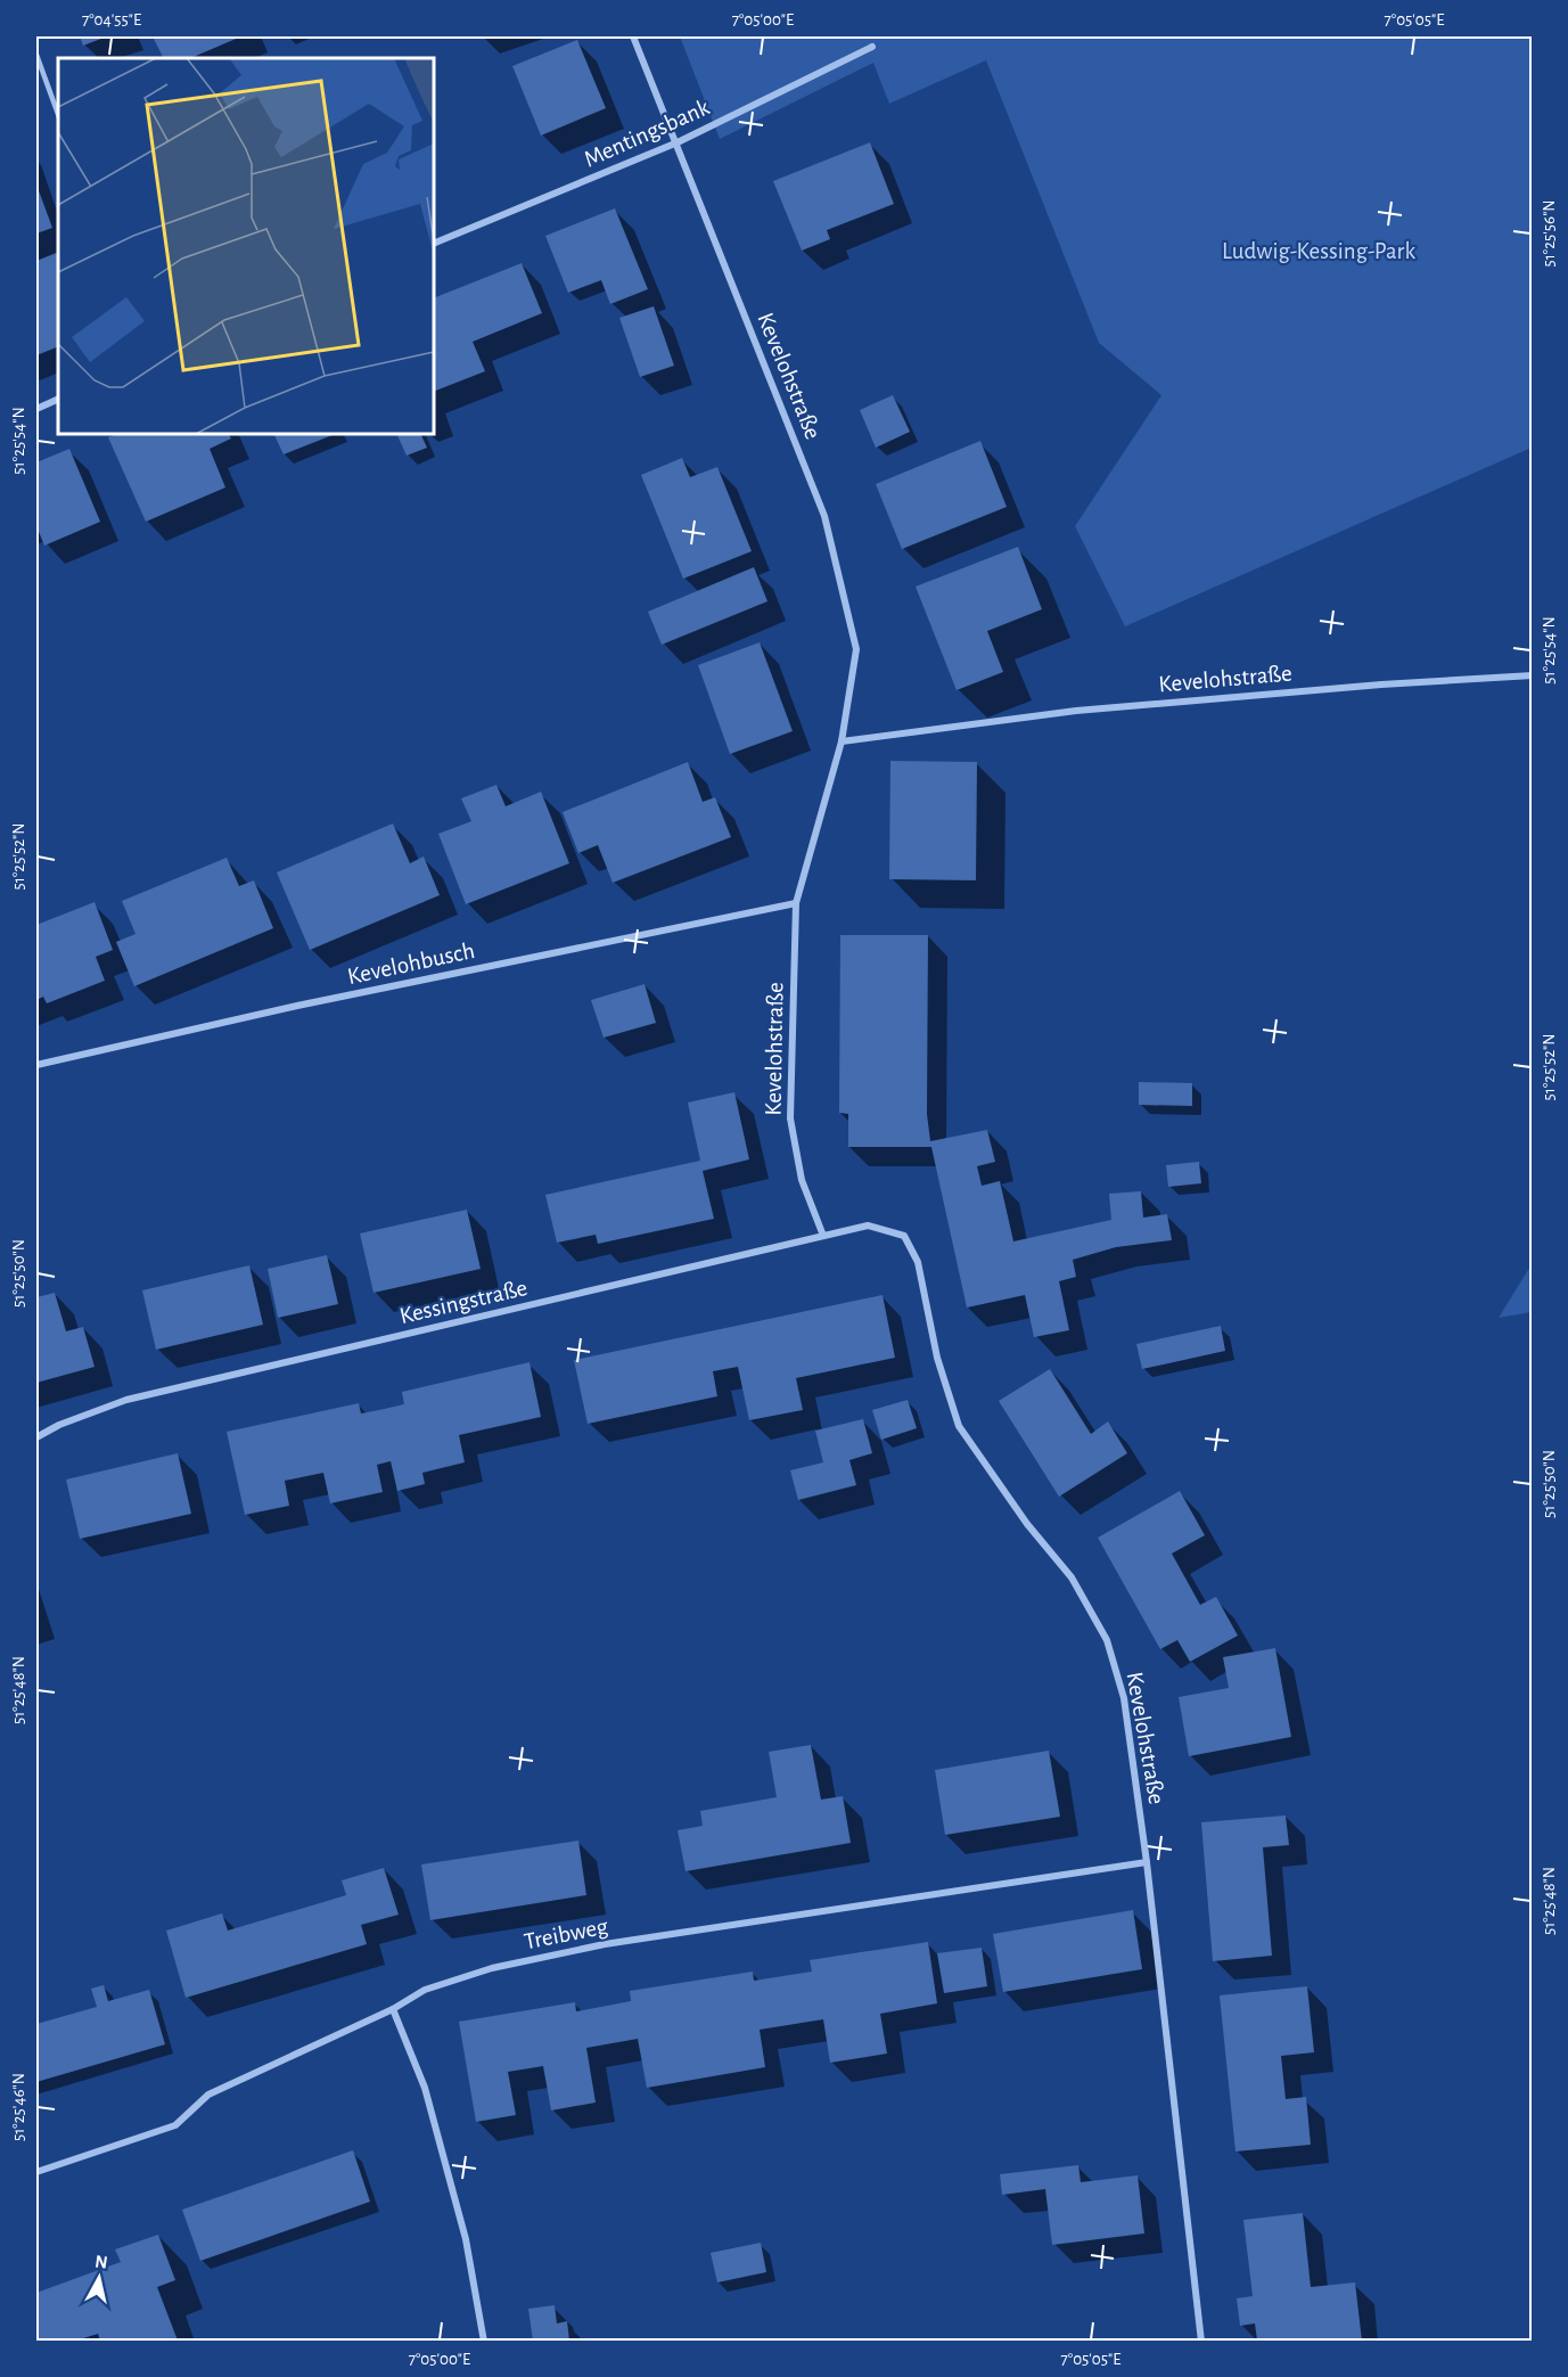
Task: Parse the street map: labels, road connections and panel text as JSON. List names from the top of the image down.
{
  "streets": {
    "street": [
      "Mentingsbank",
      "Kevelohstraße",
      "Kevelohbusch",
      "Kessingstraße",
      "Treibweg"
    ]
  },
  "crossings": [
    ["Mentingsbank", "Kevelohstraße"],
    ["Kevelohstraße", "Kevelohbusch"],
    ["Kevelohstraße", "Kessingstraße"],
    ["Kevelohstraße", "Treibweg"]
  ],
  "parks": ["Ludwig-Kessing-Park"],
  "north": "top",
  "coordinates": [
    "7°04'55\"E",
    "7°05'00\"E",
    "7°05'05\"E",
    "51°25'56\"N",
    "51°25'54\"N",
    "51°25'52\"N",
    "51°25'50\"N",
    "51°25'48\"N",
    "51°25'46\"N"
  ]
}
